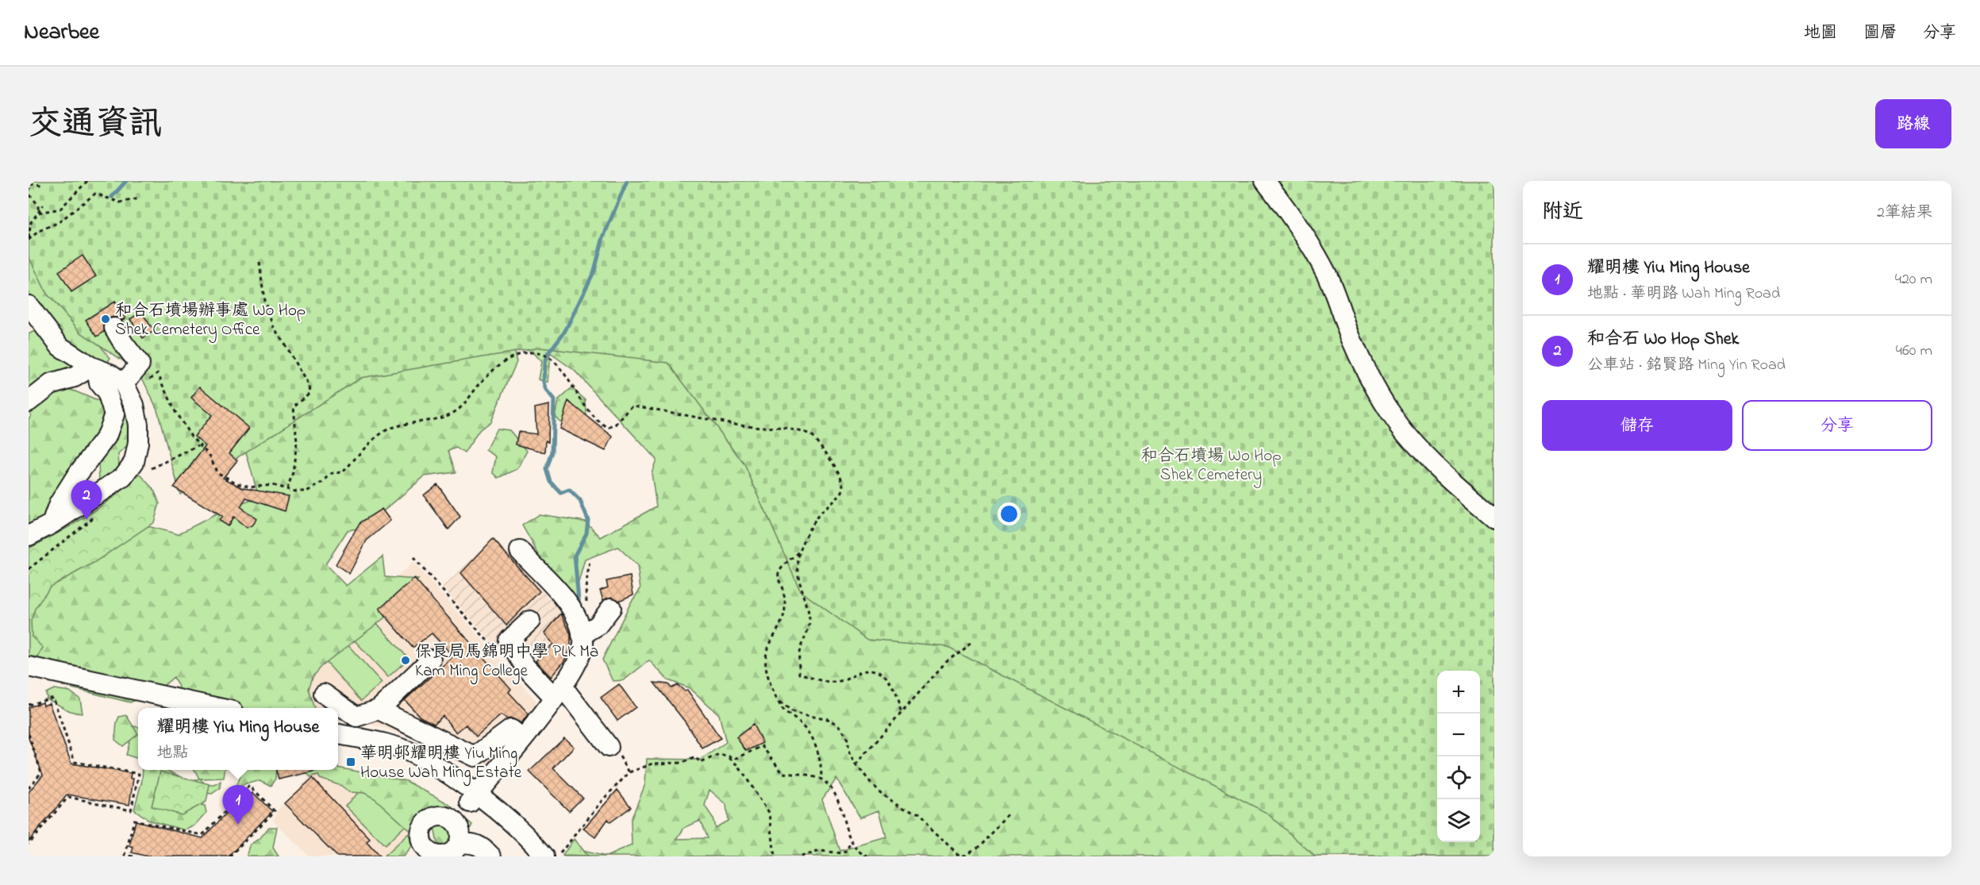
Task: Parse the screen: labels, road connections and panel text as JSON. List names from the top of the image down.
{
  "parks": ["和合石墳場 Wo Hop Shek Cemetery"],
  "places": {
    "other": ["和合石墳場辦事處 Wo Hop Shek Cemetery Office", "保良局馬錦明中學 PLK Ma Kam Ming College"],
    "transit": ["華明邨耀明樓 Yiu Ming House Wah Ming Estate"]
  },
  "page": {
    "header": "Nearbee",
    "nav": ["地圖", "圖層", "分享"],
    "title": "交通資訊",
    "buttons": [
      "路線",
      ["儲存", "分享"]
    ],
    "heading": ["附近", "2筆結果"],
    "list": [
      {
        "mark": "1",
        "name": "耀明樓 Yiu Ming House",
        "note": "地點 · 華明路 Wah Ming Road",
        "value": "420 m"
      },
      {
        "mark": "2",
        "name": "和合石 Wo Hop Shek",
        "note": "公車站 · 銘賢路 Ming Yin Road",
        "value": "460 m"
      }
    ],
    "pins": ["2", "1"],
    "map_buttons": ["+", "−"],
    "popup": ["耀明樓 Yiu Ming House", "地點"]
  }
}
